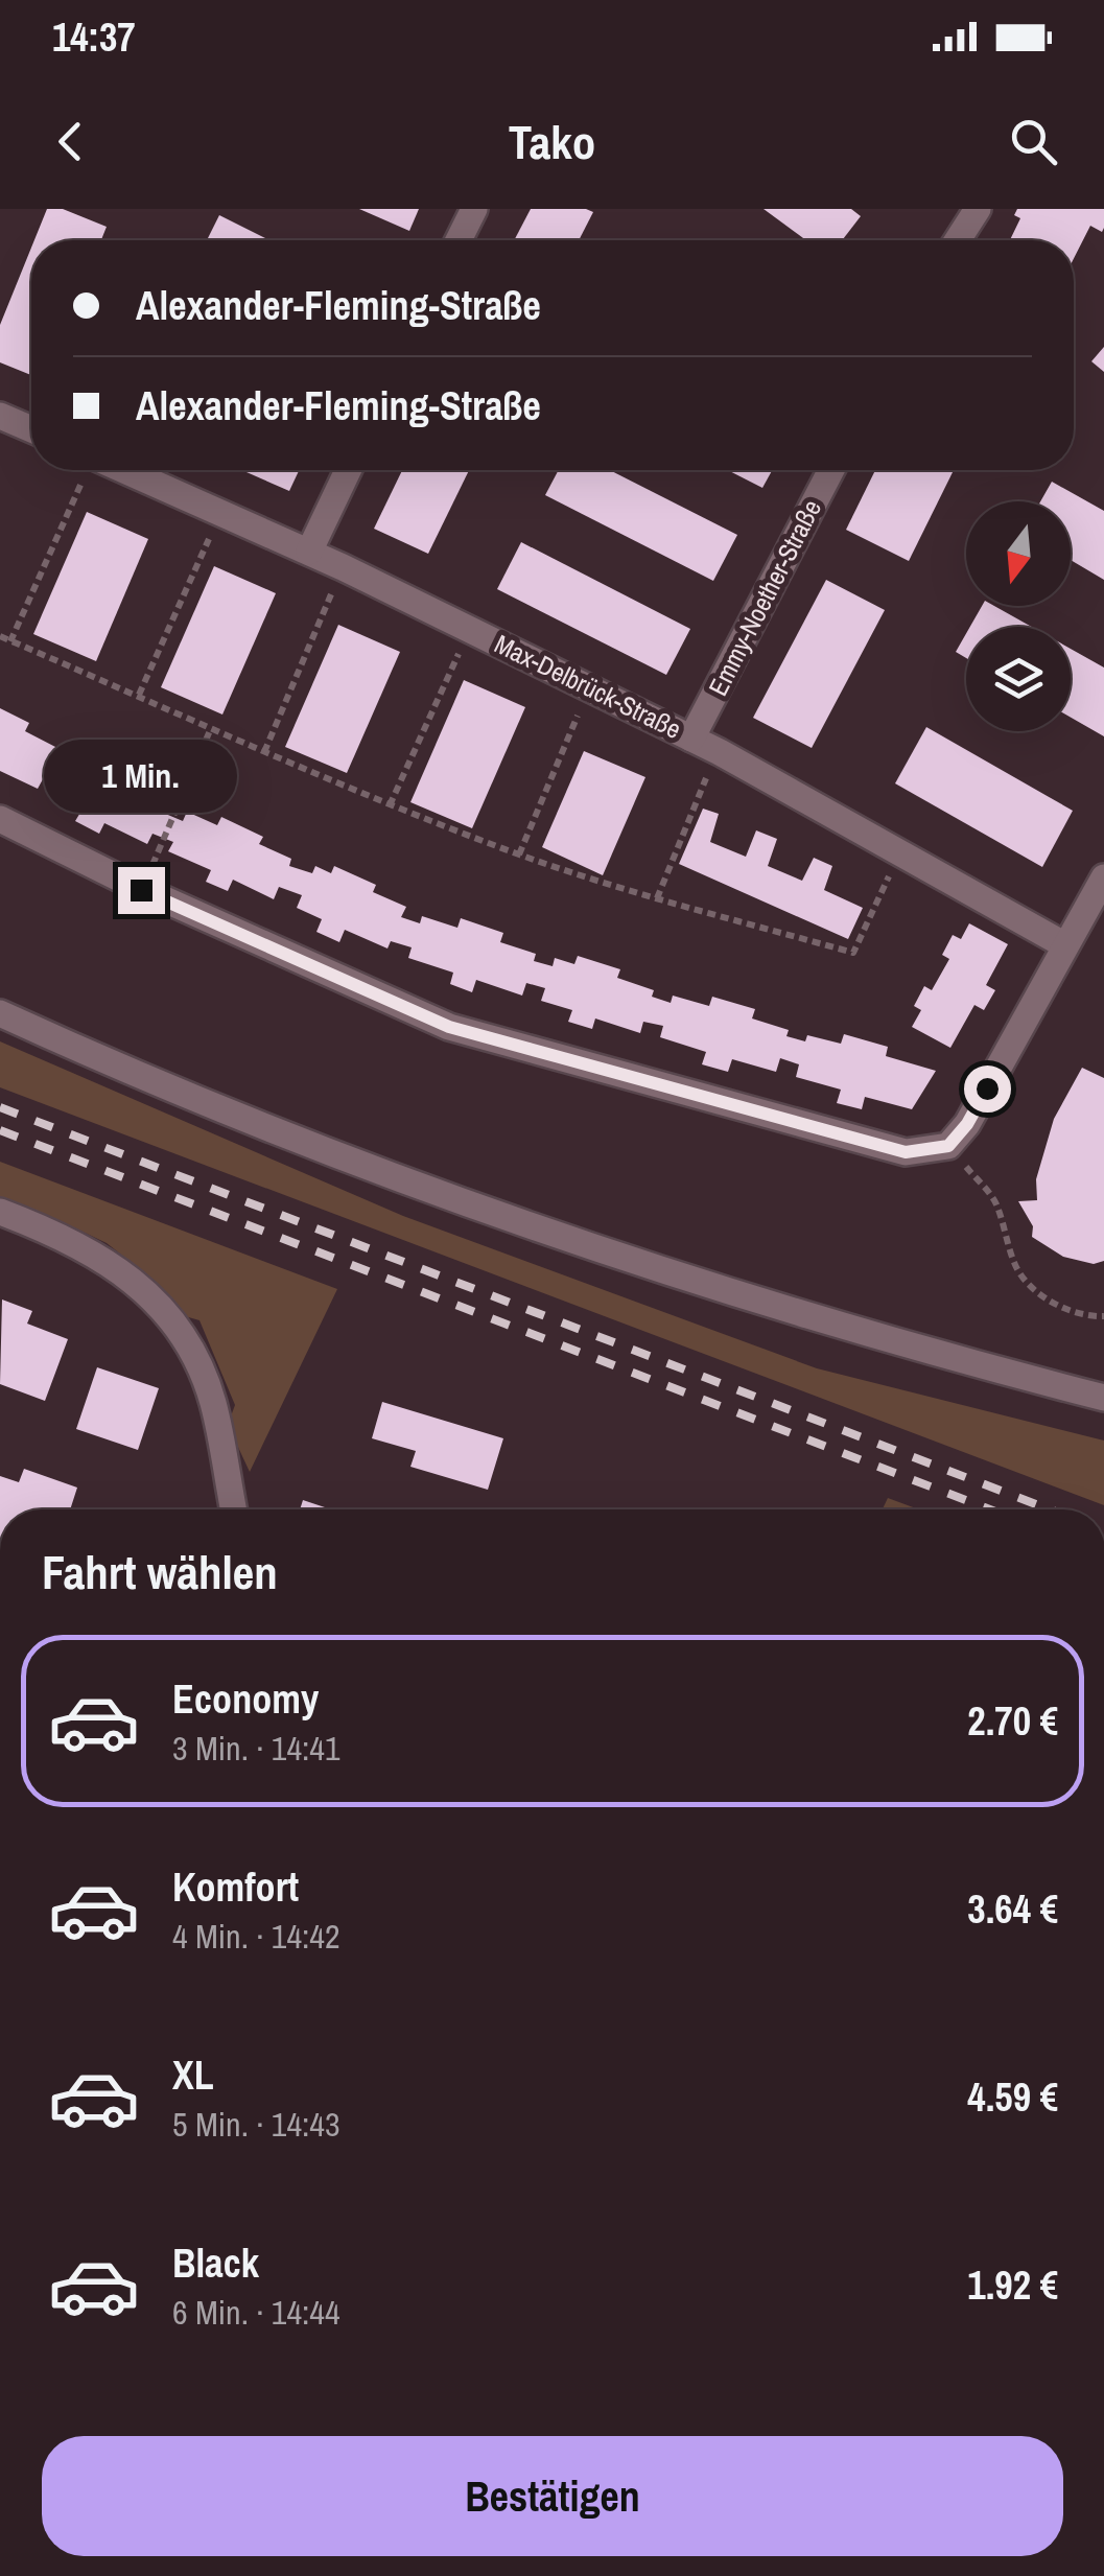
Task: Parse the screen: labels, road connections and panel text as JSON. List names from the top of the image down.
{
  "streets": {
    "street": ["Emmy-Noether-Straße", "Max-Delbrück-Straße"]
  },
  "crossings": [
    ["Emmy-Noether-Straße", "Max-Delbrück-Straße"]
  ],
  "north": "bottom",
  "page": {
    "status": "14:37",
    "header": "Tako",
    "banner": ["Alexander-Fleming-Straße", "Alexander-Fleming-Straße"],
    "bubble": "1 Min.",
    "heading": "Fahrt wählen",
    "list": [
      {
        "name": "Economy",
        "note": "3 Min. · 14:41",
        "value": "2.70 €"
      },
      {
        "name": "Komfort",
        "note": "4 Min. · 14:42",
        "value": "3.64 €"
      },
      {
        "name": "XL",
        "note": "5 Min. · 14:43",
        "value": "4.59 €"
      },
      {
        "name": "Black",
        "note": "6 Min. · 14:44",
        "value": "1.92 €"
      }
    ],
    "buttons": "Bestätigen"
  }
}
